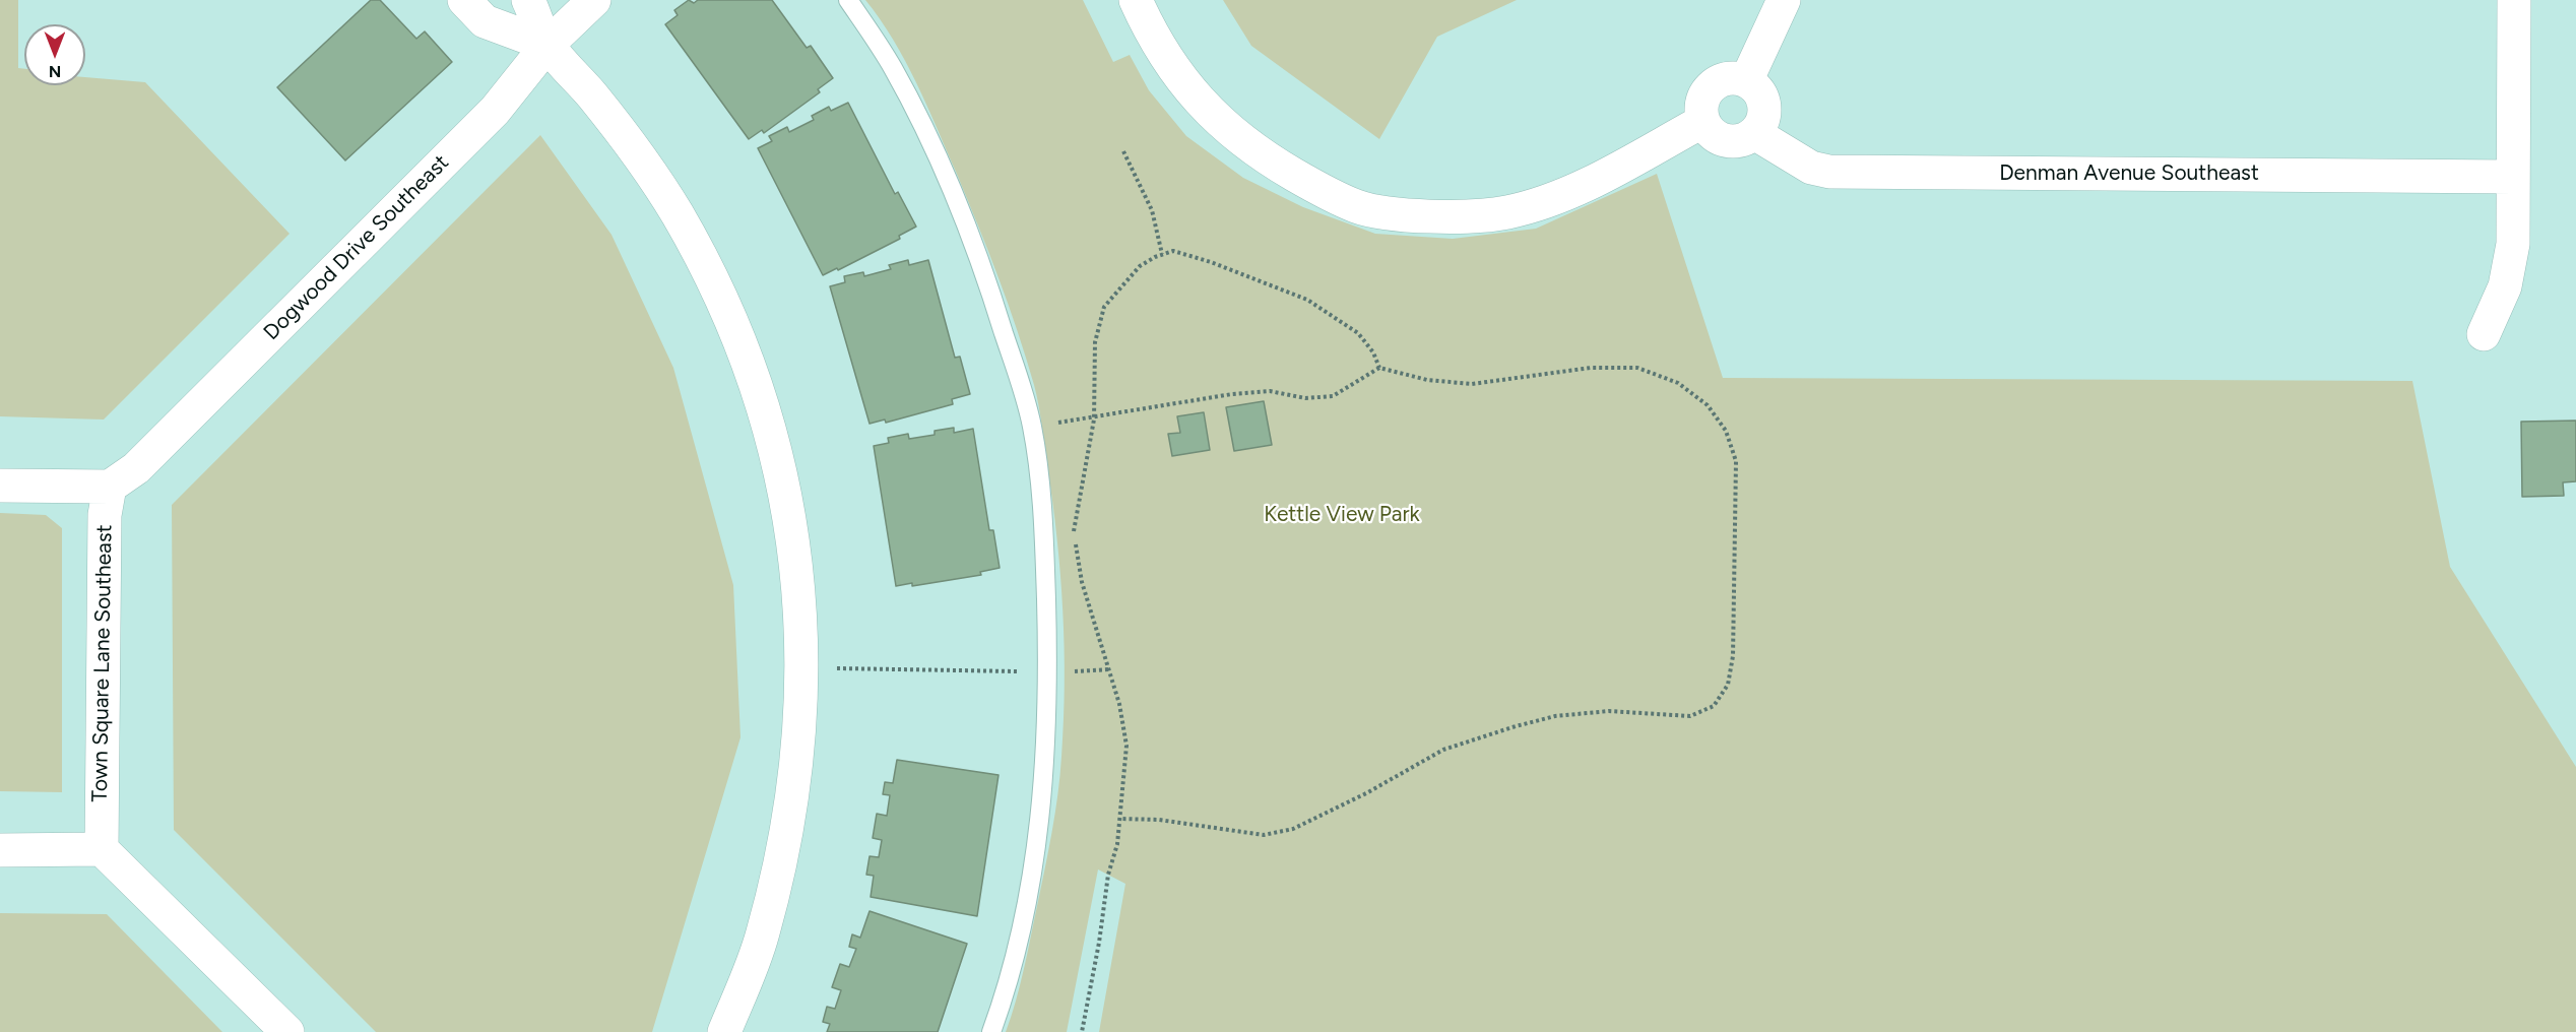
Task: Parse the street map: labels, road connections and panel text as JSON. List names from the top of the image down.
{
  "streets": {
    "street": ["Denman Avenue Southeast", "Dogwood Drive Southeast", "Town Square Lane Southeast"]
  },
  "crossings": [
    ["Dogwood Drive Southeast", "Town Square Lane Southeast"]
  ],
  "parks": ["Kettle View Park"],
  "north": "bottom"
}
